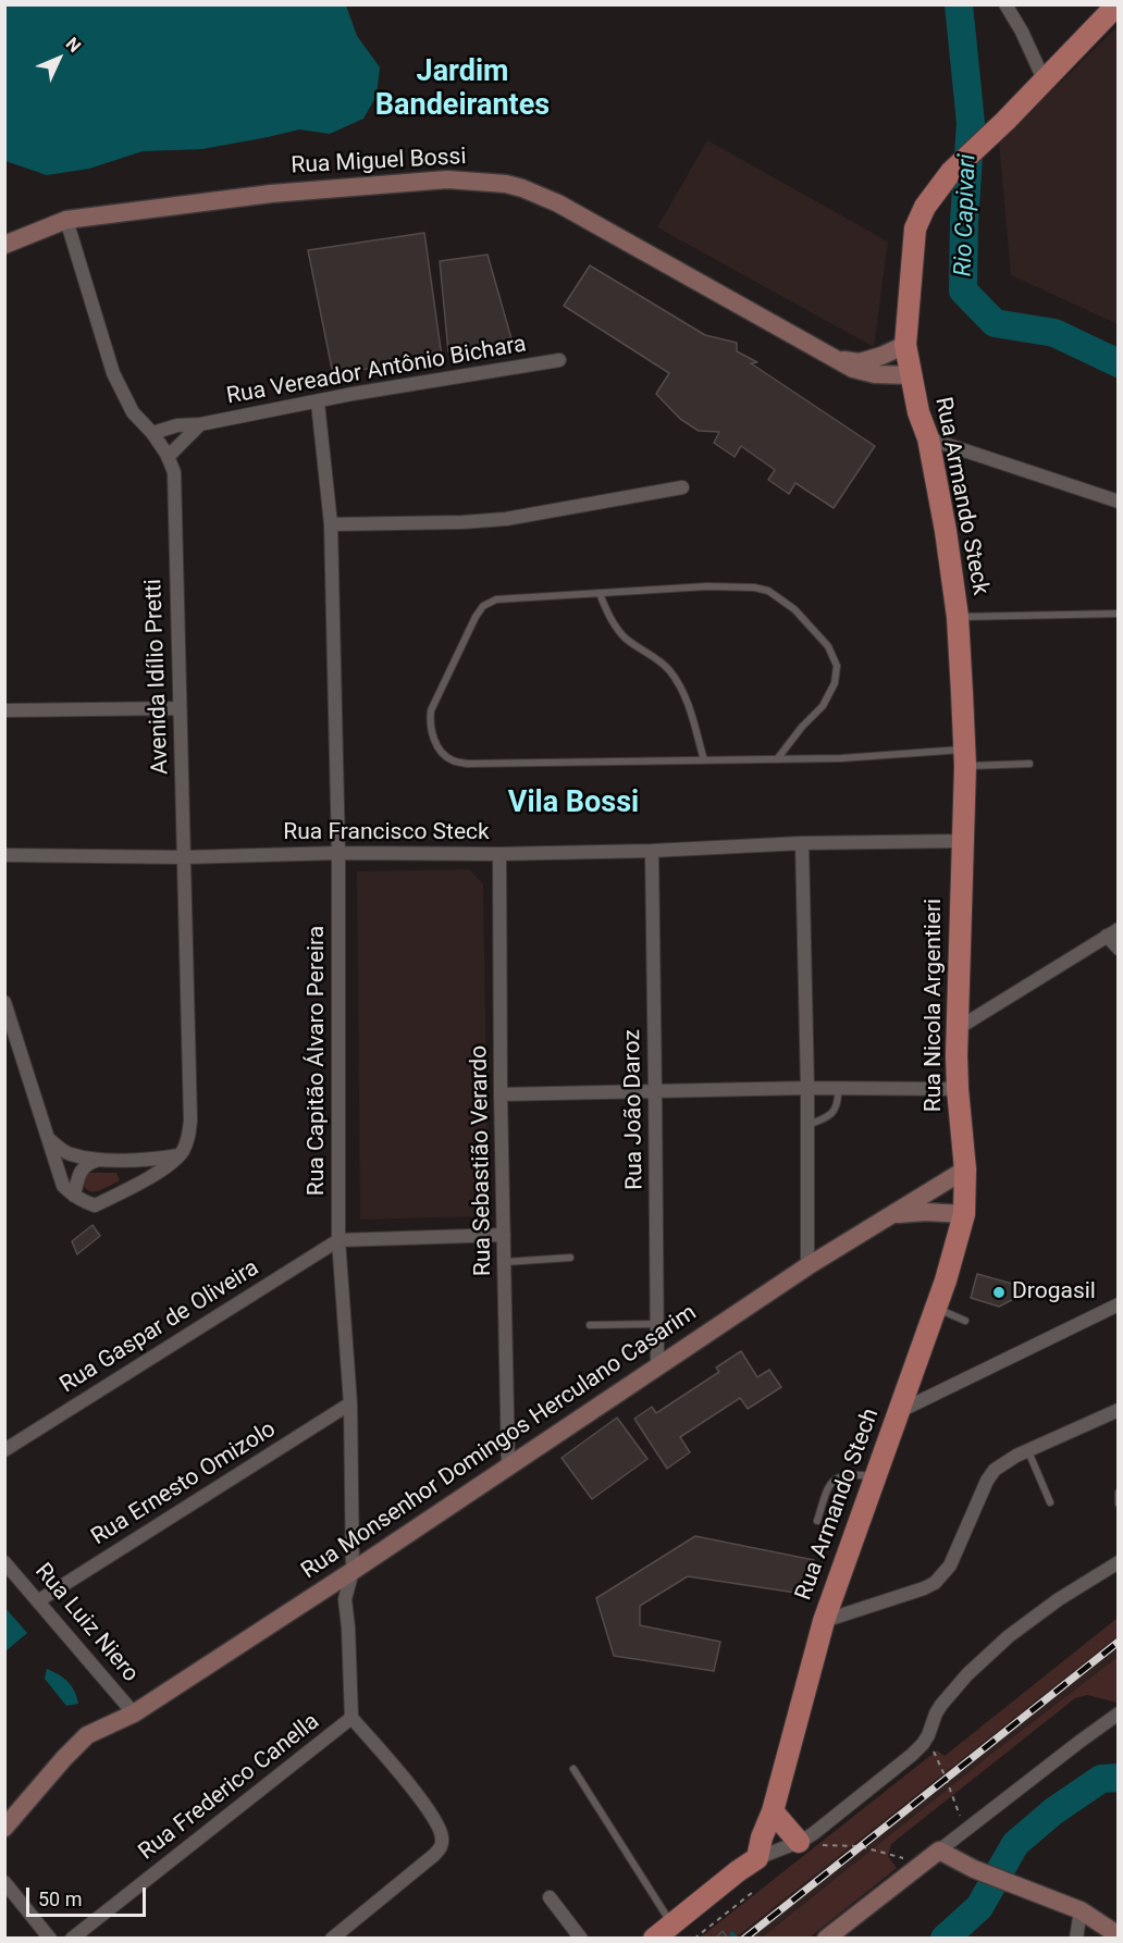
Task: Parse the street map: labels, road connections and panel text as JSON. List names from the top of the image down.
{
  "streets": {
    "main road": [
      "Rua Miguel Bossi",
      "Rua Armando Steck",
      "Rua Nicola Argentieri",
      "Rua Monsenhor Domingos Herculano Casarim",
      "Rua Armando Stech"
    ],
    "street": [
      "Rua Vereador Antônio Bichara",
      "Avenida Idílio Pretti",
      "Rua Francisco Steck",
      "Rua Capitão Álvaro Pereira",
      "Rua João Daroz",
      "Rua Sebastião Verardo",
      "Rua Gaspar de Oliveira",
      "Rua Ernesto Omizolo",
      "Rua Luiz Niero",
      "Rua Frederico Canella"
    ]
  },
  "crossings": [
    ["Rua Miguel Bossi", "Rua Armando Steck"],
    ["Rua Miguel Bossi", "Avenida Idílio Pretti"],
    ["Rua Vereador Antônio Bichara", "Avenida Idílio Pretti"],
    ["Rua Vereador Antônio Bichara", "Rua Capitão Álvaro Pereira"],
    ["Rua Armando Steck", "Rua Francisco Steck"],
    ["Rua Armando Steck", "Rua Nicola Argentieri"],
    ["Avenida Idílio Pretti", "Rua Francisco Steck"],
    ["Rua Francisco Steck", "Rua Nicola Argentieri"],
    ["Rua Francisco Steck", "Rua Capitão Álvaro Pereira"],
    ["Rua Francisco Steck", "Rua João Daroz"],
    ["Rua Francisco Steck", "Rua Sebastião Verardo"],
    ["Rua Nicola Argentieri", "Rua Monsenhor Domingos Herculano Casarim"],
    ["Rua Nicola Argentieri", "Rua Armando Stech"],
    ["Rua Capitão Álvaro Pereira", "Rua Gaspar de Oliveira"],
    ["Rua Capitão Álvaro Pereira", "Rua Monsenhor Domingos Herculano Casarim"],
    ["Rua Capitão Álvaro Pereira", "Rua Ernesto Omizolo"],
    ["Rua Capitão Álvaro Pereira", "Rua Frederico Canella"],
    ["Rua João Daroz", "Rua Monsenhor Domingos Herculano Casarim"],
    ["Rua Sebastião Verardo", "Rua Monsenhor Domingos Herculano Casarim"],
    ["Rua Monsenhor Domingos Herculano Casarim", "Rua Armando Stech"],
    ["Rua Monsenhor Domingos Herculano Casarim", "Rua Luiz Niero"],
    ["Rua Ernesto Omizolo", "Rua Luiz Niero"]
  ],
  "districts": ["Jardim Bandeirantes", "Vila Bossi"],
  "water": ["Rio Capivari"],
  "places": ["Drogasil"],
  "scale_bar": "50 m",
  "north": "top right"
}
